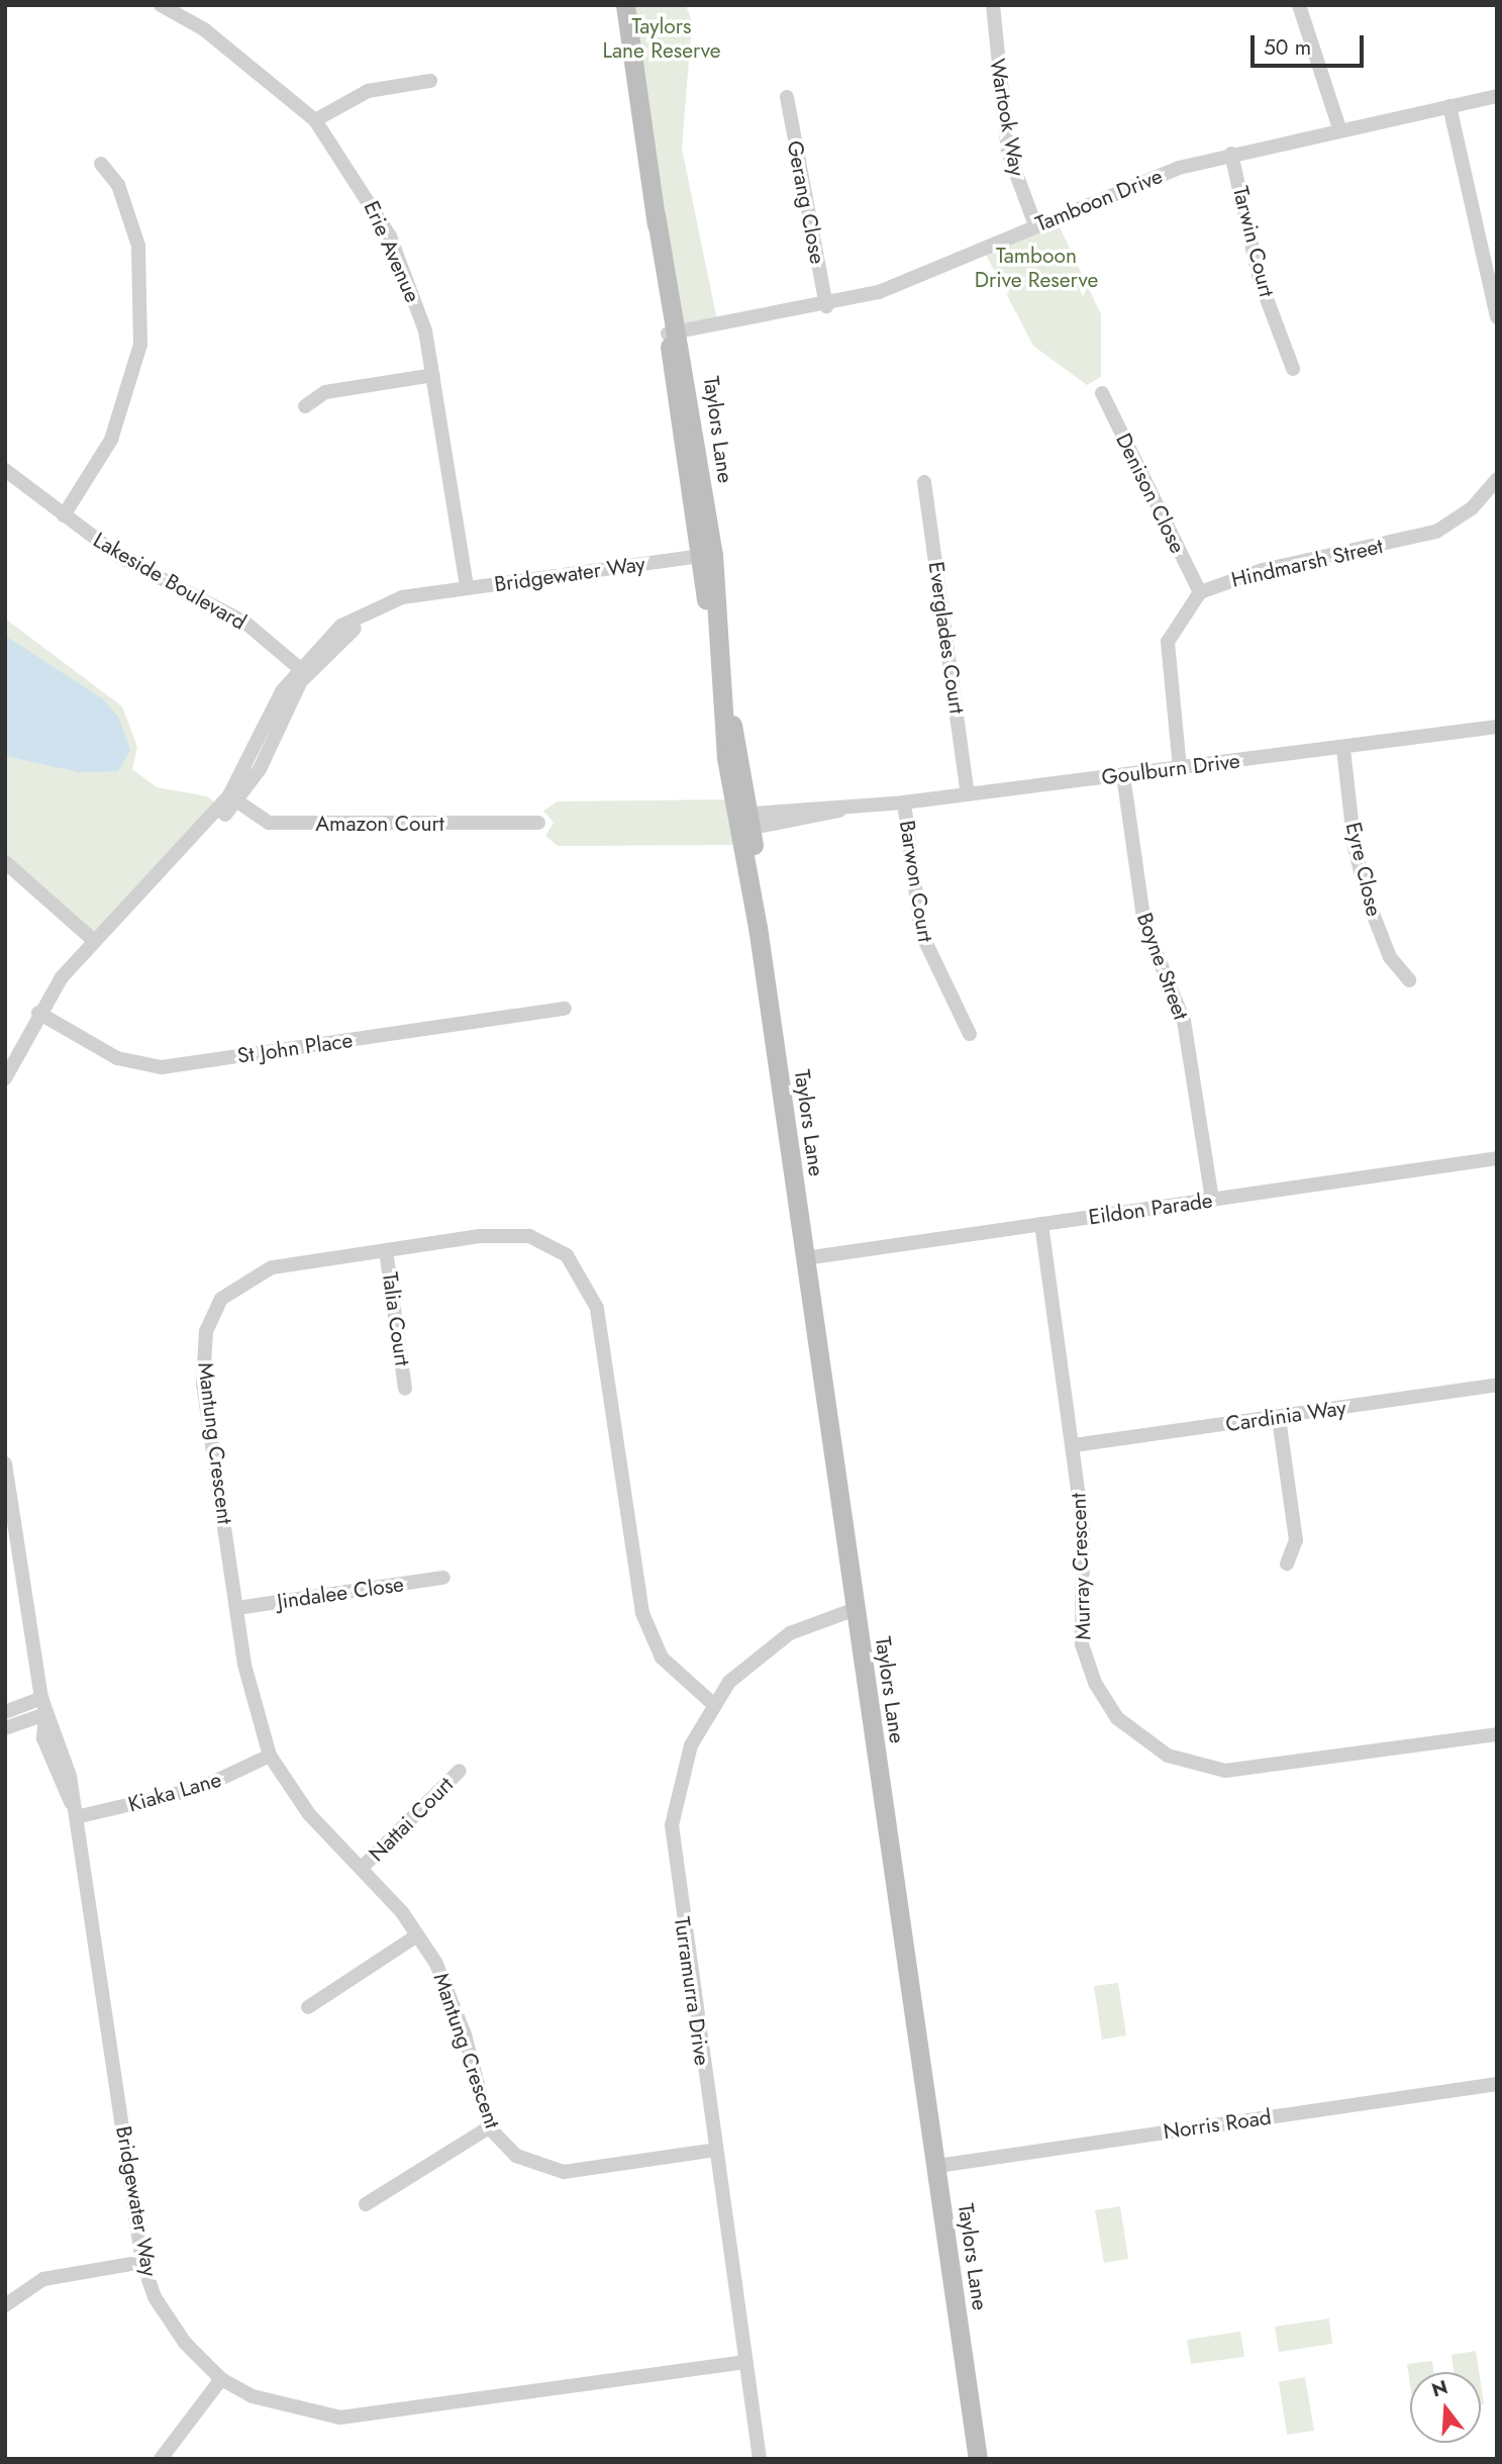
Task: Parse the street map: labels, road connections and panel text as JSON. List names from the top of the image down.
{
  "streets": {
    "main road": ["Taylors Lane"],
    "street": [
      "Wartook Way",
      "Tamboon Drive",
      "Gerang Close",
      "Tarwin Court",
      "Erie Avenue",
      "Denison Close",
      "Hindmarsh Street",
      "Bridgewater Way",
      "Lakeside Boulevard",
      "Everglades Court",
      "Goulburn Drive",
      "Amazon Court",
      "Eyre Close",
      "Barwon Court",
      "Boyne Street",
      "St John Place",
      "Eildon Parade",
      "Talia Court",
      "Cardinia Way",
      "Mantung Crescent",
      "Murray Crescent",
      "Jindalee Close",
      "Kiaka Lane",
      "Nattai Court",
      "Turramurra Drive",
      "Norris Road"
    ]
  },
  "crossings": [
    ["Wartook Way", "Tamboon Drive"],
    ["Tamboon Drive", "Gerang Close"],
    ["Tamboon Drive", "Tarwin Court"],
    ["Tamboon Drive", "Taylors Lane"],
    ["Erie Avenue", "Bridgewater Way"],
    ["Taylors Lane", "Bridgewater Way"],
    ["Taylors Lane", "Goulburn Drive"],
    ["Taylors Lane", "Eildon Parade"],
    ["Taylors Lane", "Turramurra Drive"],
    ["Taylors Lane", "Norris Road"],
    ["Denison Close", "Hindmarsh Street"],
    ["Bridgewater Way", "Lakeside Boulevard"],
    ["Bridgewater Way", "Amazon Court"],
    ["Bridgewater Way", "St John Place"],
    ["Bridgewater Way", "Kiaka Lane"],
    ["Bridgewater Way", "Turramurra Drive"],
    ["Everglades Court", "Goulburn Drive"],
    ["Goulburn Drive", "Eyre Close"],
    ["Goulburn Drive", "Barwon Court"],
    ["Goulburn Drive", "Boyne Street"],
    ["Boyne Street", "Eildon Parade"],
    ["Eildon Parade", "Murray Crescent"],
    ["Talia Court", "Mantung Crescent"],
    ["Cardinia Way", "Murray Crescent"],
    ["Mantung Crescent", "Jindalee Close"],
    ["Mantung Crescent", "Kiaka Lane"],
    ["Mantung Crescent", "Nattai Court"],
    ["Mantung Crescent", "Turramurra Drive"]
  ],
  "parks": ["Taylors Lane Reserve", "Tamboon Drive Reserve"],
  "scale_bar": "50 m",
  "north": "top"
}
